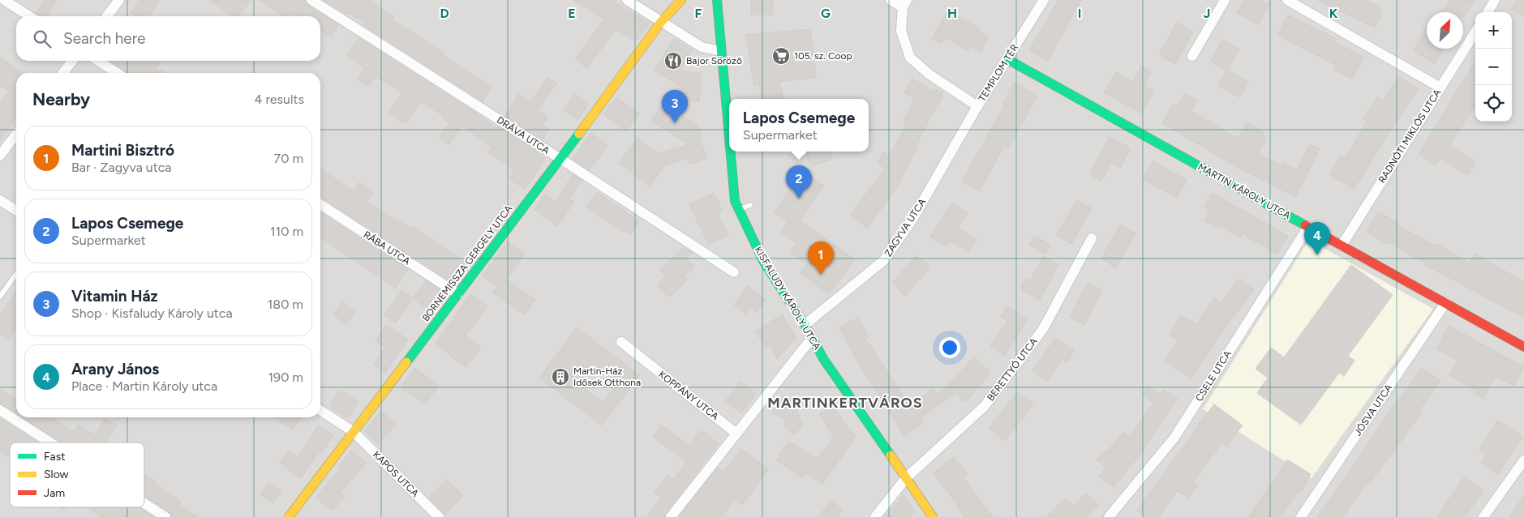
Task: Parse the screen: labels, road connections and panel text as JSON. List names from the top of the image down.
{
  "streets": {
    "street": [
      "TEMPLOM TÉR",
      "DRÁVA UTCA",
      "RADNÓTI MIKLÓS UTCA",
      "MARTIN KÁROLY UTCA",
      "ZAGYVA UTCA",
      "RÁBA UTCA",
      "BORNEMISSZA GERGELY UTCA",
      "KISFALUDY KÁROLY UTCA",
      "BERETTYÓ UTCA",
      "CSELE UTCA",
      "KOPPÁNY UTCA",
      "JÓSVA UTCA",
      "KAPOS UTCA"
    ]
  },
  "crossings": [
    ["TEMPLOM TÉR", "MARTIN KÁROLY UTCA"],
    ["TEMPLOM TÉR", "ZAGYVA UTCA"],
    ["DRÁVA UTCA", "BORNEMISSZA GERGELY UTCA"],
    ["RADNÓTI MIKLÓS UTCA", "MARTIN KÁROLY UTCA"],
    ["MARTIN KÁROLY UTCA", "CSELE UTCA"],
    ["MARTIN KÁROLY UTCA", "JÓSVA UTCA"],
    ["ZAGYVA UTCA", "KISFALUDY KÁROLY UTCA"],
    ["RÁBA UTCA", "BORNEMISSZA GERGELY UTCA"],
    ["BORNEMISSZA GERGELY UTCA", "KAPOS UTCA"],
    ["KISFALUDY KÁROLY UTCA", "BERETTYÓ UTCA"]
  ],
  "districts": ["MARTINKERTVÁROS"],
  "places": {
    "supermarket": ["105. sz. Coop"],
    "restaurant": ["Bajor Söröző"],
    "building": ["Martin-Ház Idősek Otthona"]
  },
  "legend": ["Fast", "Slow", "Jam"],
  "north": "top right",
  "page": {
    "map_buttons": ["+", "−"],
    "search": "Search here",
    "heading": ["Nearby", "4 results"],
    "pins": [
      "3",
      "2",
      "4",
      "1"
    ],
    "popup": ["Lapos Csemege", "Supermarket"],
    "list": [
      {
        "mark": "1",
        "name": "Martini Bisztró",
        "note": "Bar · Zagyva utca",
        "value": "70 m"
      },
      {
        "mark": "2",
        "name": "Lapos Csemege",
        "note": "Supermarket",
        "value": "110 m"
      },
      {
        "mark": "3",
        "name": "Vitamin Ház",
        "note": "Shop · Kisfaludy Károly utca",
        "value": "180 m"
      },
      {
        "mark": "4",
        "name": "Arany János",
        "note": "Place · Martin Károly utca",
        "value": "190 m"
      }
    ]
  },
  "grid": {
    "columns": [
      "D",
      "E",
      "F",
      "G",
      "H",
      "I",
      "J",
      "K"
    ]
  }
}
